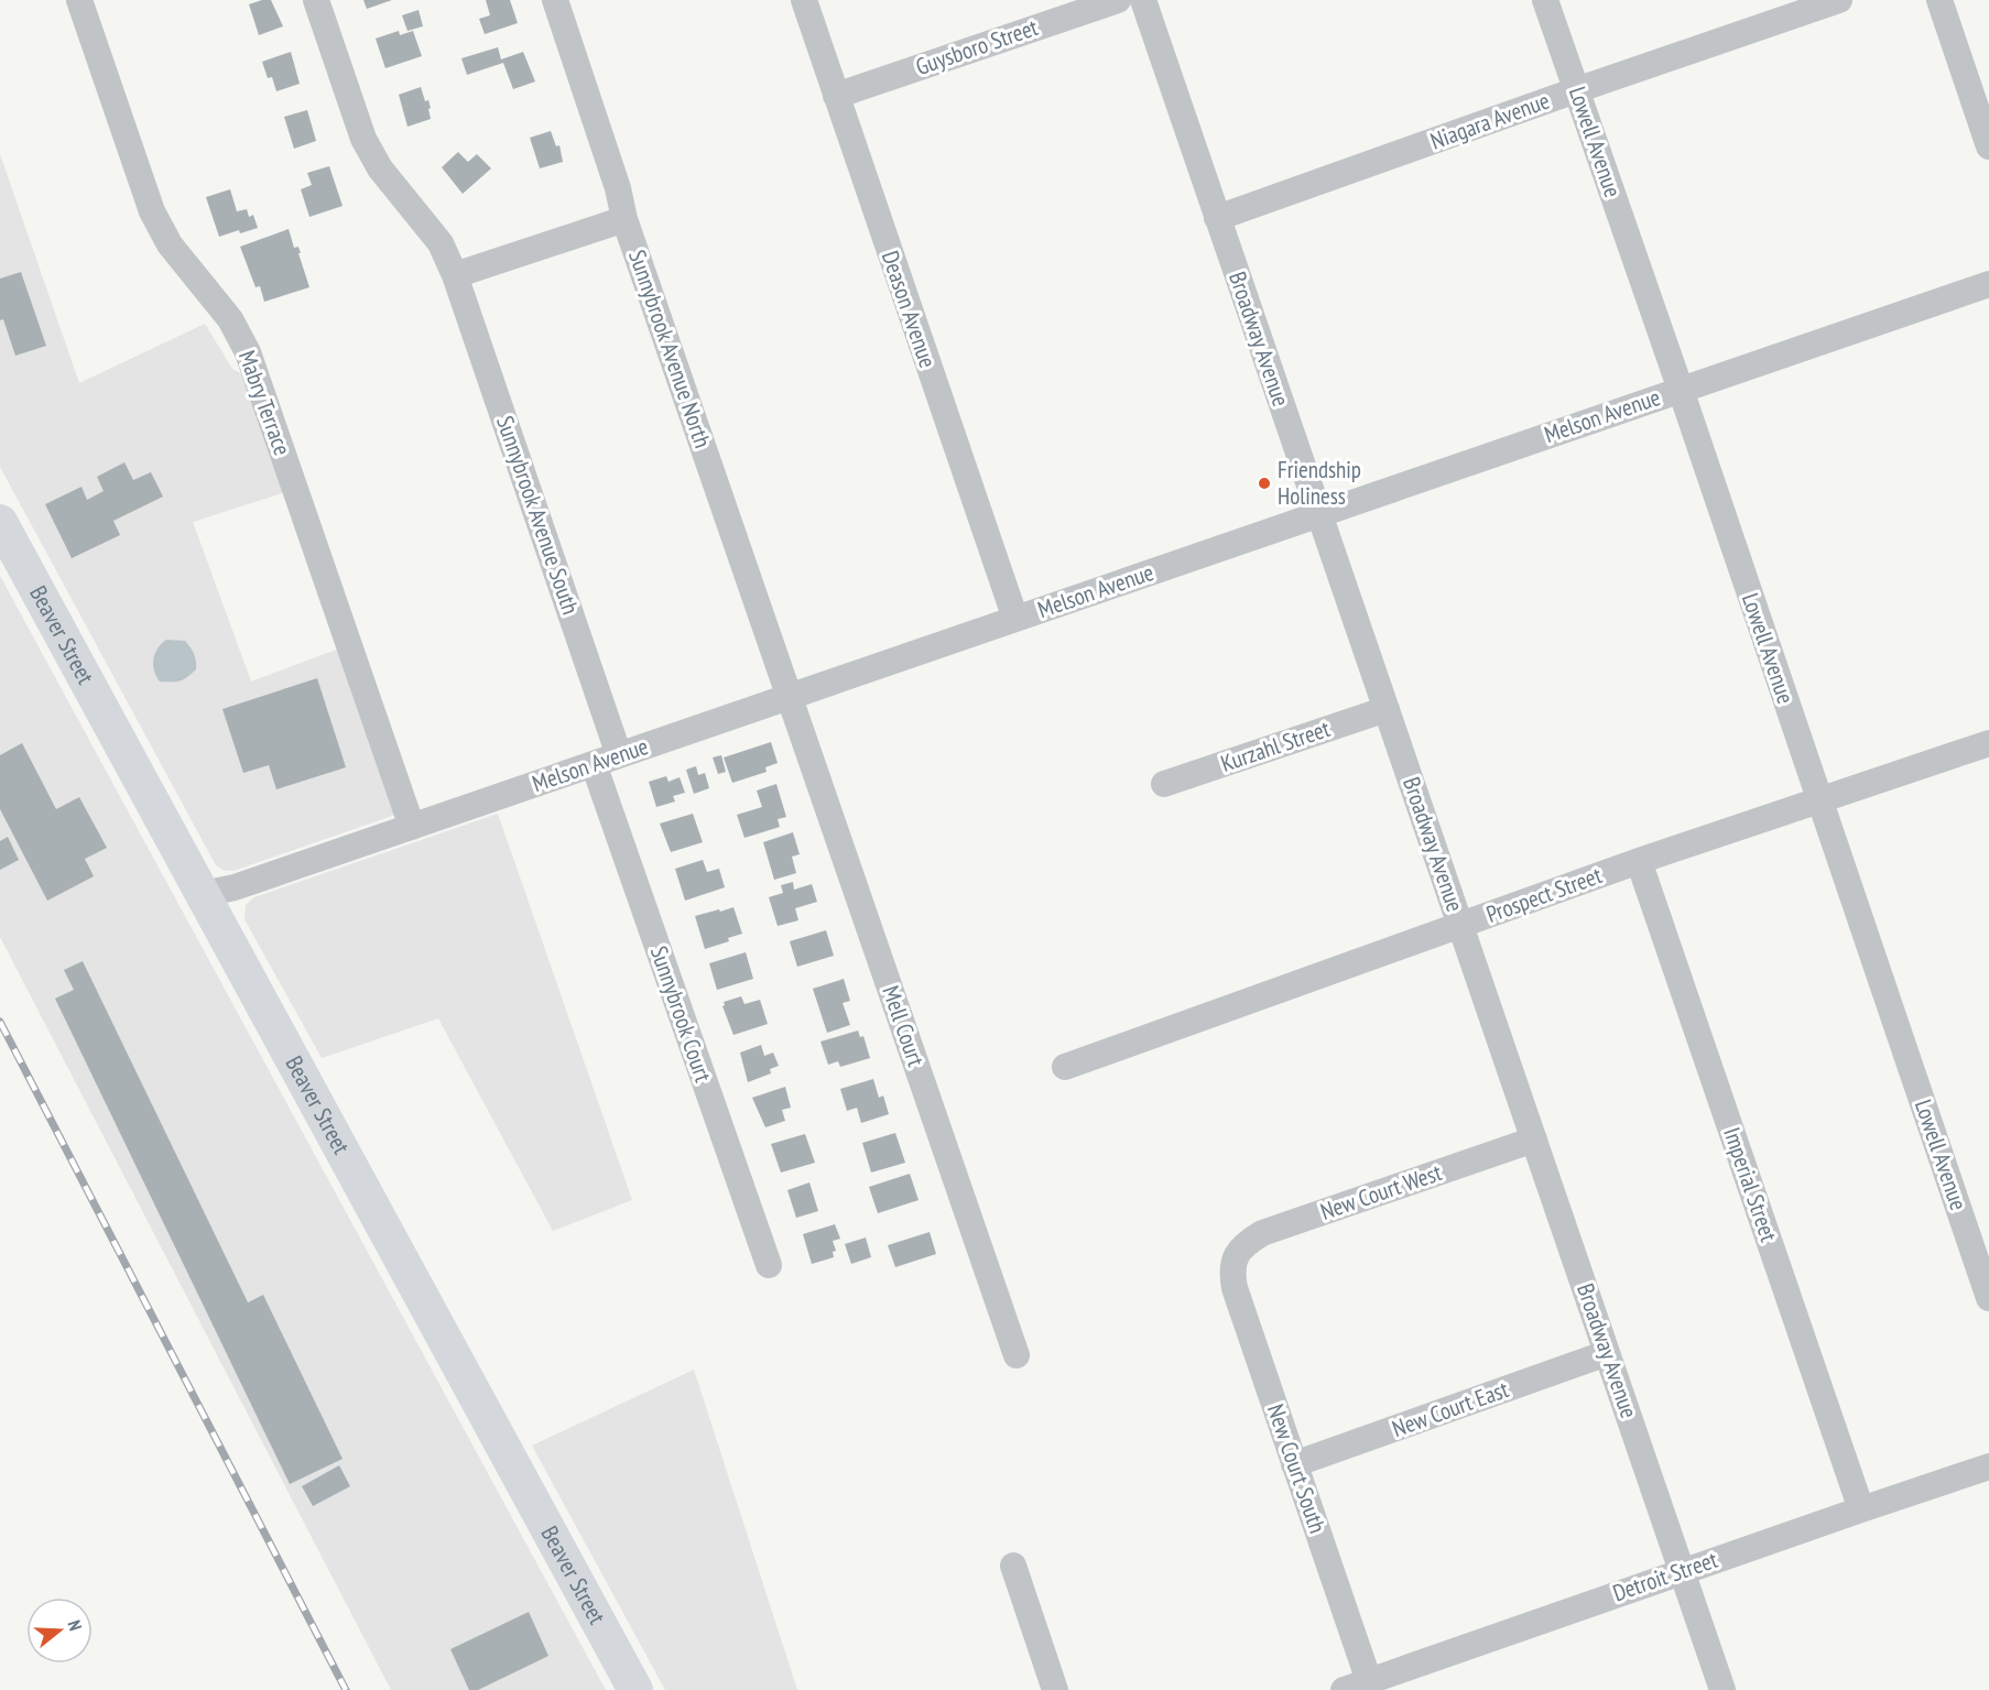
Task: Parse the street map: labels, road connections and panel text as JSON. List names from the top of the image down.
{
  "streets": {
    "main road": ["Beaver Street"],
    "street": [
      "Guysboro Street",
      "Niagara Avenue",
      "Lowell Avenue",
      "Deason Avenue",
      "Broadway Avenue",
      "Sunnybrook Avenue North",
      "Mabry Terrace",
      "Melson Avenue",
      "Sunnybrook Avenue South",
      "Kurzahl Street",
      "Prospect Street",
      "Sunnybrook Court",
      "Mell Court",
      "Imperial Street",
      "New Court West",
      "New Court East",
      "New Court South",
      "Detroit Street"
    ]
  },
  "crossings": [
    ["Guysboro Street", "Deason Avenue"],
    ["Niagara Avenue", "Lowell Avenue"],
    ["Niagara Avenue", "Broadway Avenue"],
    ["Lowell Avenue", "Melson Avenue"],
    ["Lowell Avenue", "Prospect Street"],
    ["Deason Avenue", "Melson Avenue"],
    ["Broadway Avenue", "Melson Avenue"],
    ["Broadway Avenue", "Kurzahl Street"],
    ["Broadway Avenue", "Prospect Street"],
    ["Broadway Avenue", "New Court West"],
    ["Broadway Avenue", "New Court East"],
    ["Broadway Avenue", "Detroit Street"],
    ["Sunnybrook Avenue North", "Melson Avenue"],
    ["Sunnybrook Avenue North", "Mell Court"],
    ["Mabry Terrace", "Melson Avenue"],
    ["Melson Avenue", "Sunnybrook Avenue South"],
    ["Melson Avenue", "Beaver Street"],
    ["Melson Avenue", "Sunnybrook Court"],
    ["Melson Avenue", "Mell Court"],
    ["Prospect Street", "Imperial Street"],
    ["Imperial Street", "Detroit Street"],
    ["New Court West", "New Court South"],
    ["New Court East", "New Court South"],
    ["New Court South", "Detroit Street"]
  ],
  "places": ["Friendship Holiness"],
  "north": "right"
}
